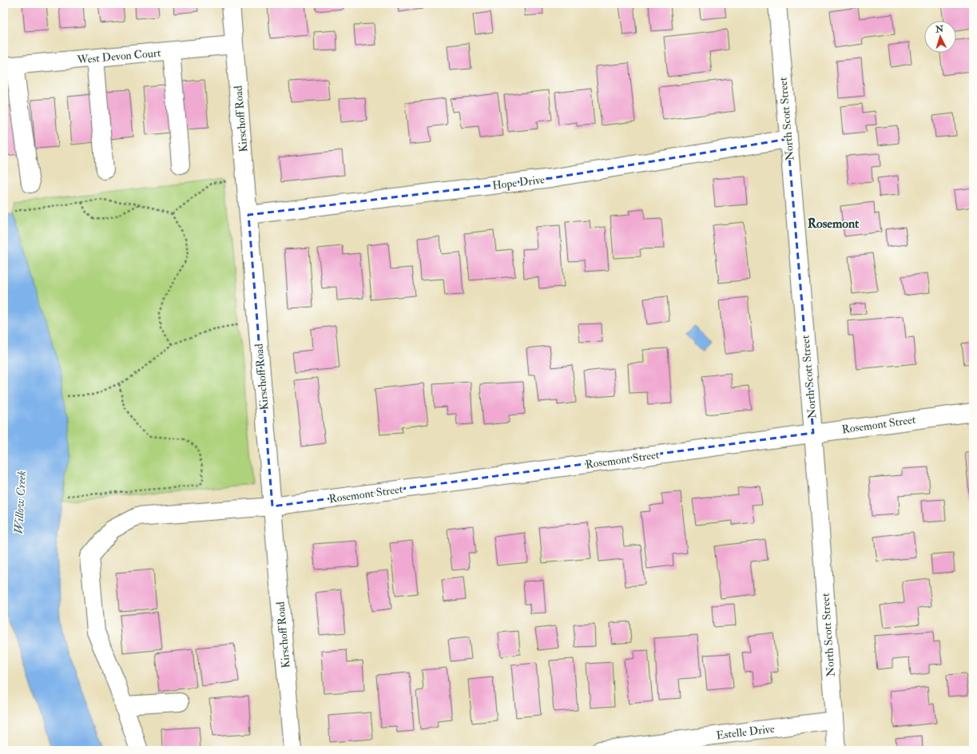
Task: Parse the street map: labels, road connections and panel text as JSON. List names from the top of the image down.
{
  "streets": {
    "street": [
      "West Devon Court",
      "Kirschoff Road",
      "North Scott Street",
      "Hope Drive",
      "Rosemont Street",
      "Estelle Drive"
    ]
  },
  "crossings": [
    ["West Devon Court", "Kirschoff Road"],
    ["Kirschoff Road", "Hope Drive"],
    ["Kirschoff Road", "Rosemont Street"],
    ["North Scott Street", "Hope Drive"],
    ["North Scott Street", "Rosemont Street"],
    ["North Scott Street", "Estelle Drive"]
  ],
  "districts": ["Rosemont"],
  "water": ["Willow Creek"],
  "north": "top"
}
